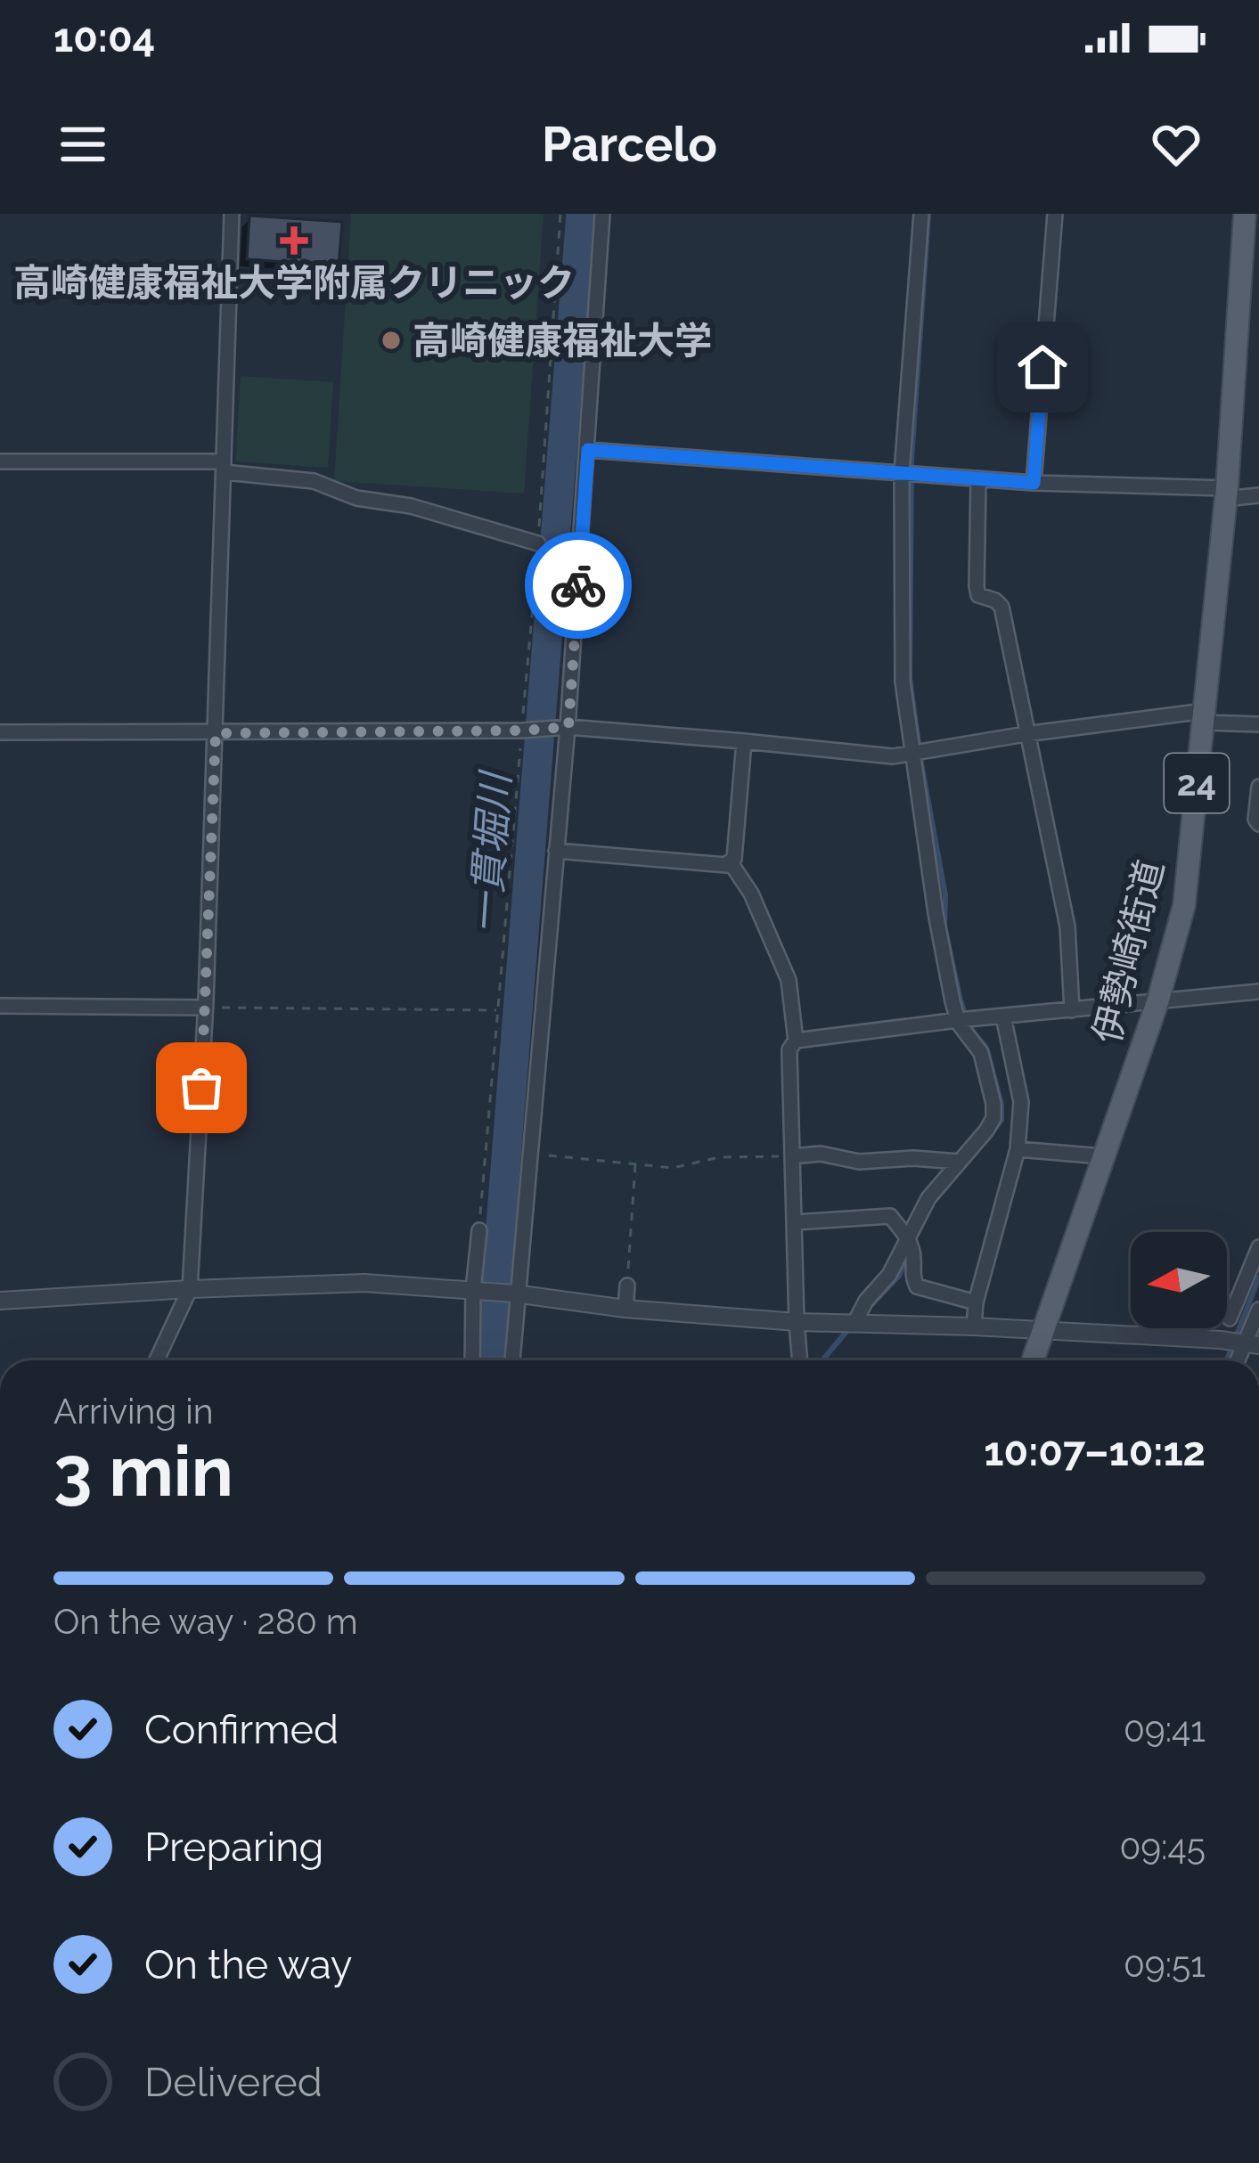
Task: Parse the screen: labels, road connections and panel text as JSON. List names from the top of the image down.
{
  "streets": {
    "main road": ["24", "伊勢崎街道"]
  },
  "water": ["一貫堀川"],
  "places": {
    "health": ["高崎健康福祉大学附属クリニック"],
    "other": ["高崎健康福祉大学"]
  },
  "north": "left",
  "page": {
    "status": "10:04",
    "header": "Parcelo",
    "heading": ["3 min", "Arriving in", "10:07–10:12"],
    "bar": "On the way · 280 m",
    "list": [
      ["Confirmed", "09:41"],
      ["Preparing", "09:45"],
      ["On the way", "09:51"],
      "Delivered"
    ]
  }
}
